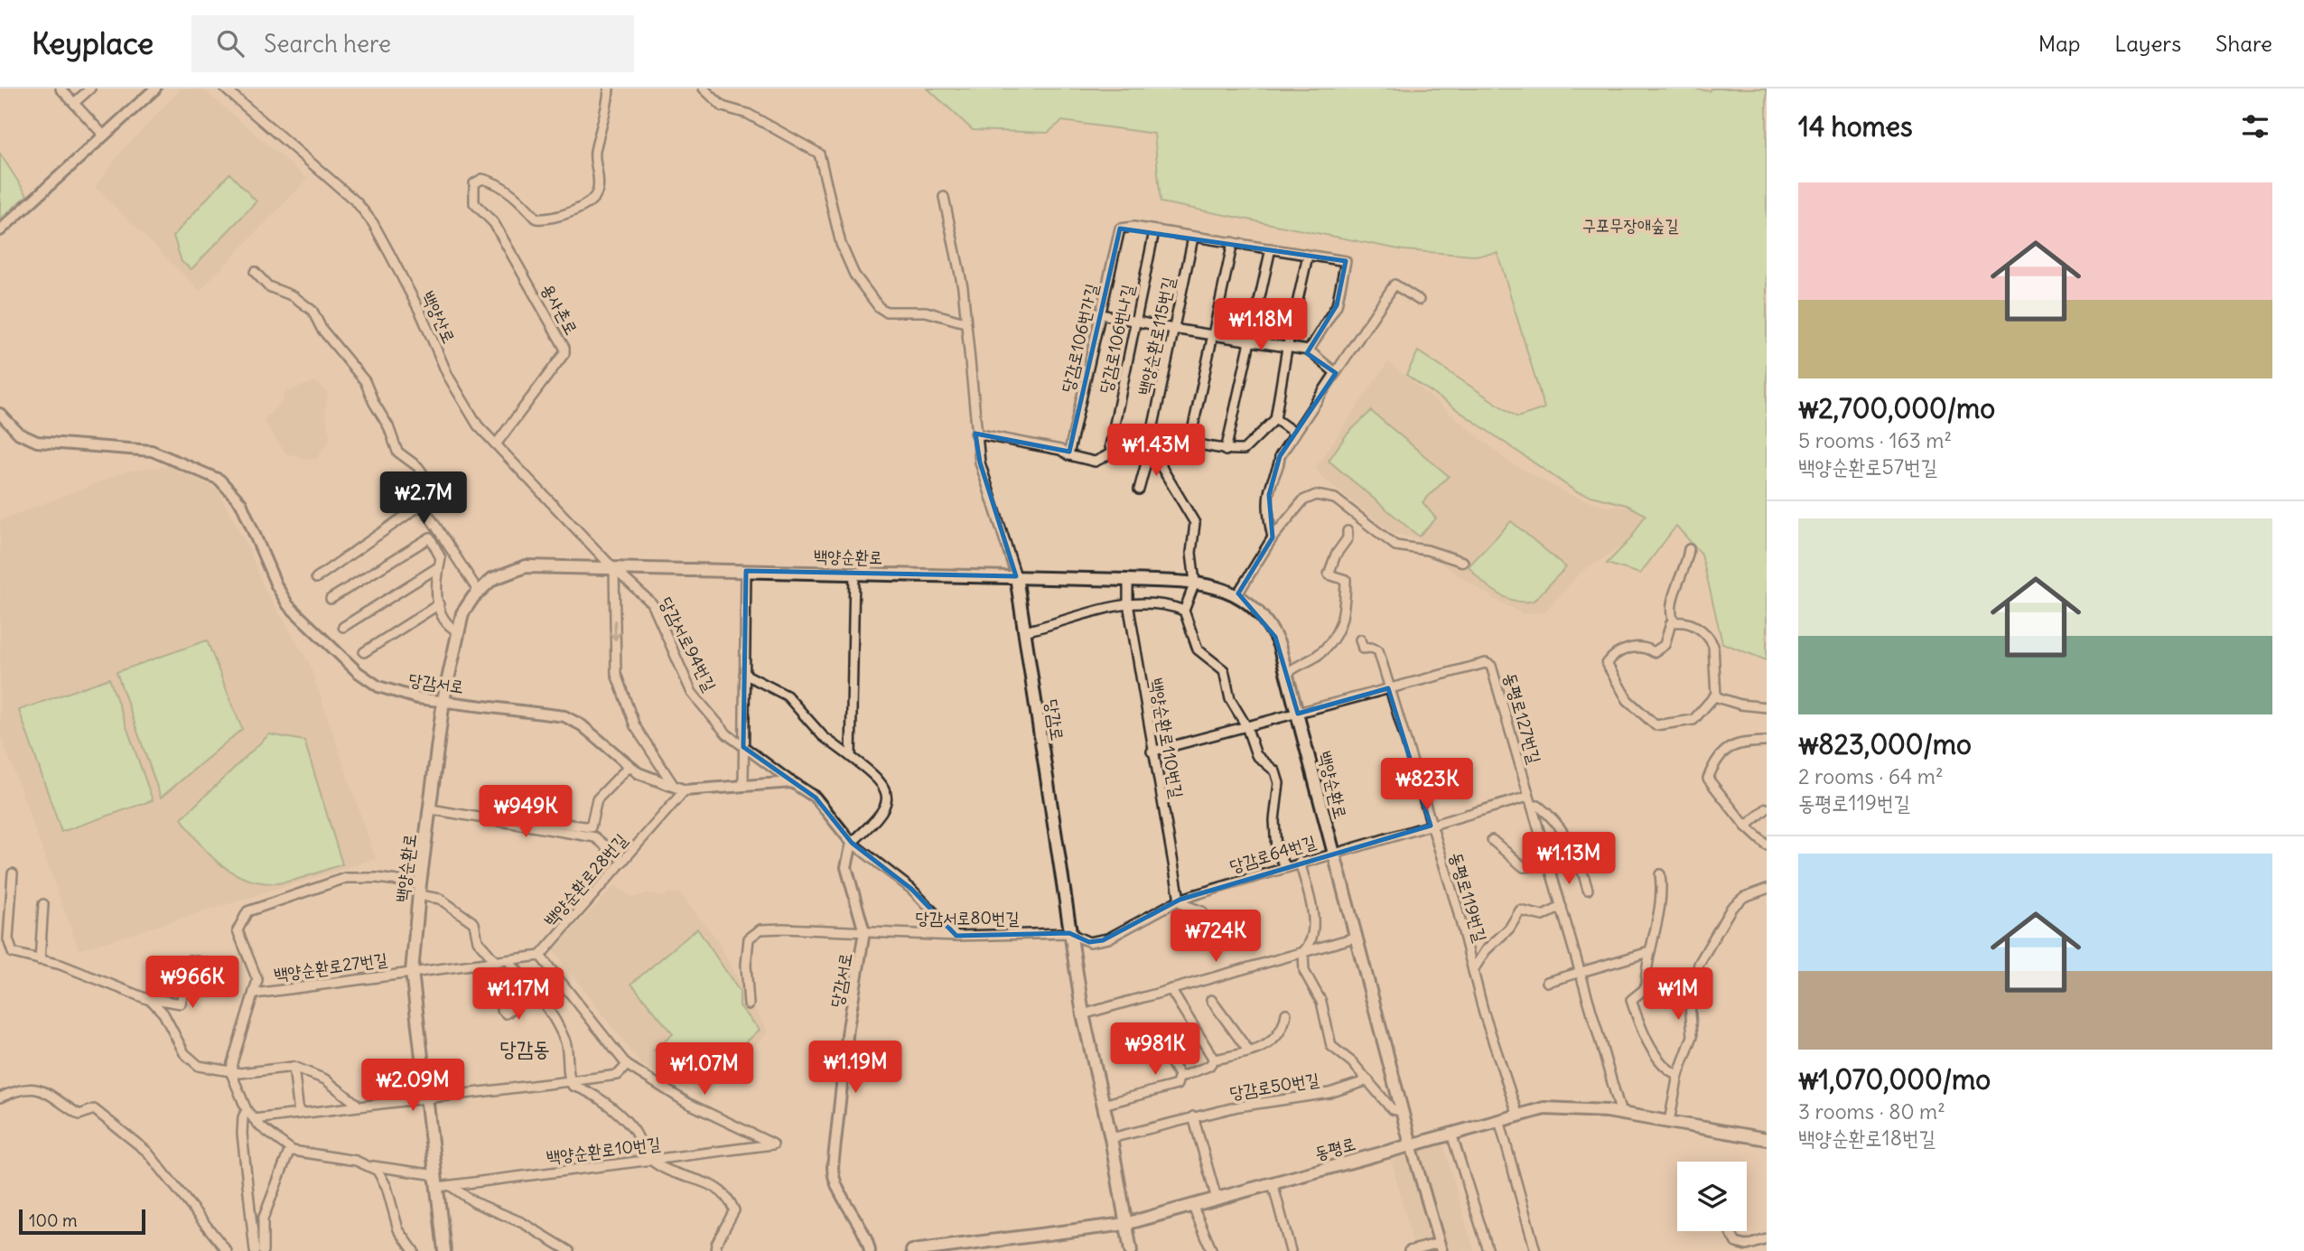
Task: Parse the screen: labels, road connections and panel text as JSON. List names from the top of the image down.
{
  "streets": {
    "main road": ["백양순환로", "당감로", "동평로"],
    "street": [
      "용사촌로",
      "백양산로",
      "백양순환로115번길",
      "당감로106번가길",
      "당감로106번나길",
      "당감서로94번길",
      "당감서로",
      "동평로127번길",
      "백양순환로110번길",
      "당감로64번길",
      "백양순환로28번길",
      "동평로119번길",
      "당감서로80번길",
      "백양순환로27번길",
      "당감로50번길",
      "백양순환로10번길"
    ]
  },
  "crossings": [
    ["용사촌로", "백양산로"],
    ["백양산로", "백양순환로"],
    ["백양산로", "당감서로94번길"],
    ["백양순환로115번길", "백양순환로"],
    ["당감로106번가길", "당감로106번나길"],
    ["백양순환로", "당감서로94번길"],
    ["백양순환로", "당감서로"],
    ["백양순환로", "동평로127번길"],
    ["백양순환로", "당감로"],
    ["백양순환로", "백양순환로110번길"],
    ["백양순환로", "당감로64번길"],
    ["백양순환로", "백양순환로27번길"],
    ["백양순환로", "동평로"],
    ["백양순환로", "백양순환로10번길"],
    ["당감서로94번길", "당감서로"],
    ["당감서로", "백양순환로28번길"],
    ["당감서로", "당감서로80번길"],
    ["동평로127번길", "백양순환로110번길"],
    ["동평로127번길", "당감로64번길"],
    ["동평로127번길", "동평로119번길"],
    ["동평로127번길", "동평로"],
    ["당감로", "당감로64번길"],
    ["당감로", "당감서로80번길"],
    ["당감로", "당감로50번길"],
    ["당감로", "동평로"],
    ["백양순환로110번길", "당감로64번길"],
    ["당감로64번길", "동평로119번길"],
    ["당감로64번길", "당감서로80번길"],
    ["동평로119번길", "동평로"]
  ],
  "districts": ["당감동"],
  "parks": ["구포무장애숲길"],
  "scale_bar": "100 m",
  "page": {
    "header": "Keyplace",
    "search": "Search here",
    "nav": ["Map", "Layers", "Share"],
    "heading": "14 homes",
    "list": [
      {
        "name": "₩2,700,000/mo",
        "note": "5 rooms · 163 m² · 백양순환로57번길"
      },
      {
        "name": "₩823,000/mo",
        "note": "2 rooms · 64 m² · 동평로119번길"
      },
      {
        "name": "₩1,070,000/mo",
        "note": "3 rooms · 80 m² · 백양순환로18번길"
      }
    ],
    "price": [
      "₩1.18M",
      "₩1.43M",
      "₩2.7M",
      "₩823K",
      "₩949K",
      "₩1.13M",
      "₩724K",
      "₩966K",
      "₩1.17M",
      "₩1M",
      "₩981K",
      "₩1.19M",
      "₩1.07M",
      "₩2.09M"
    ],
    "scale": "100 m"
  }
}
